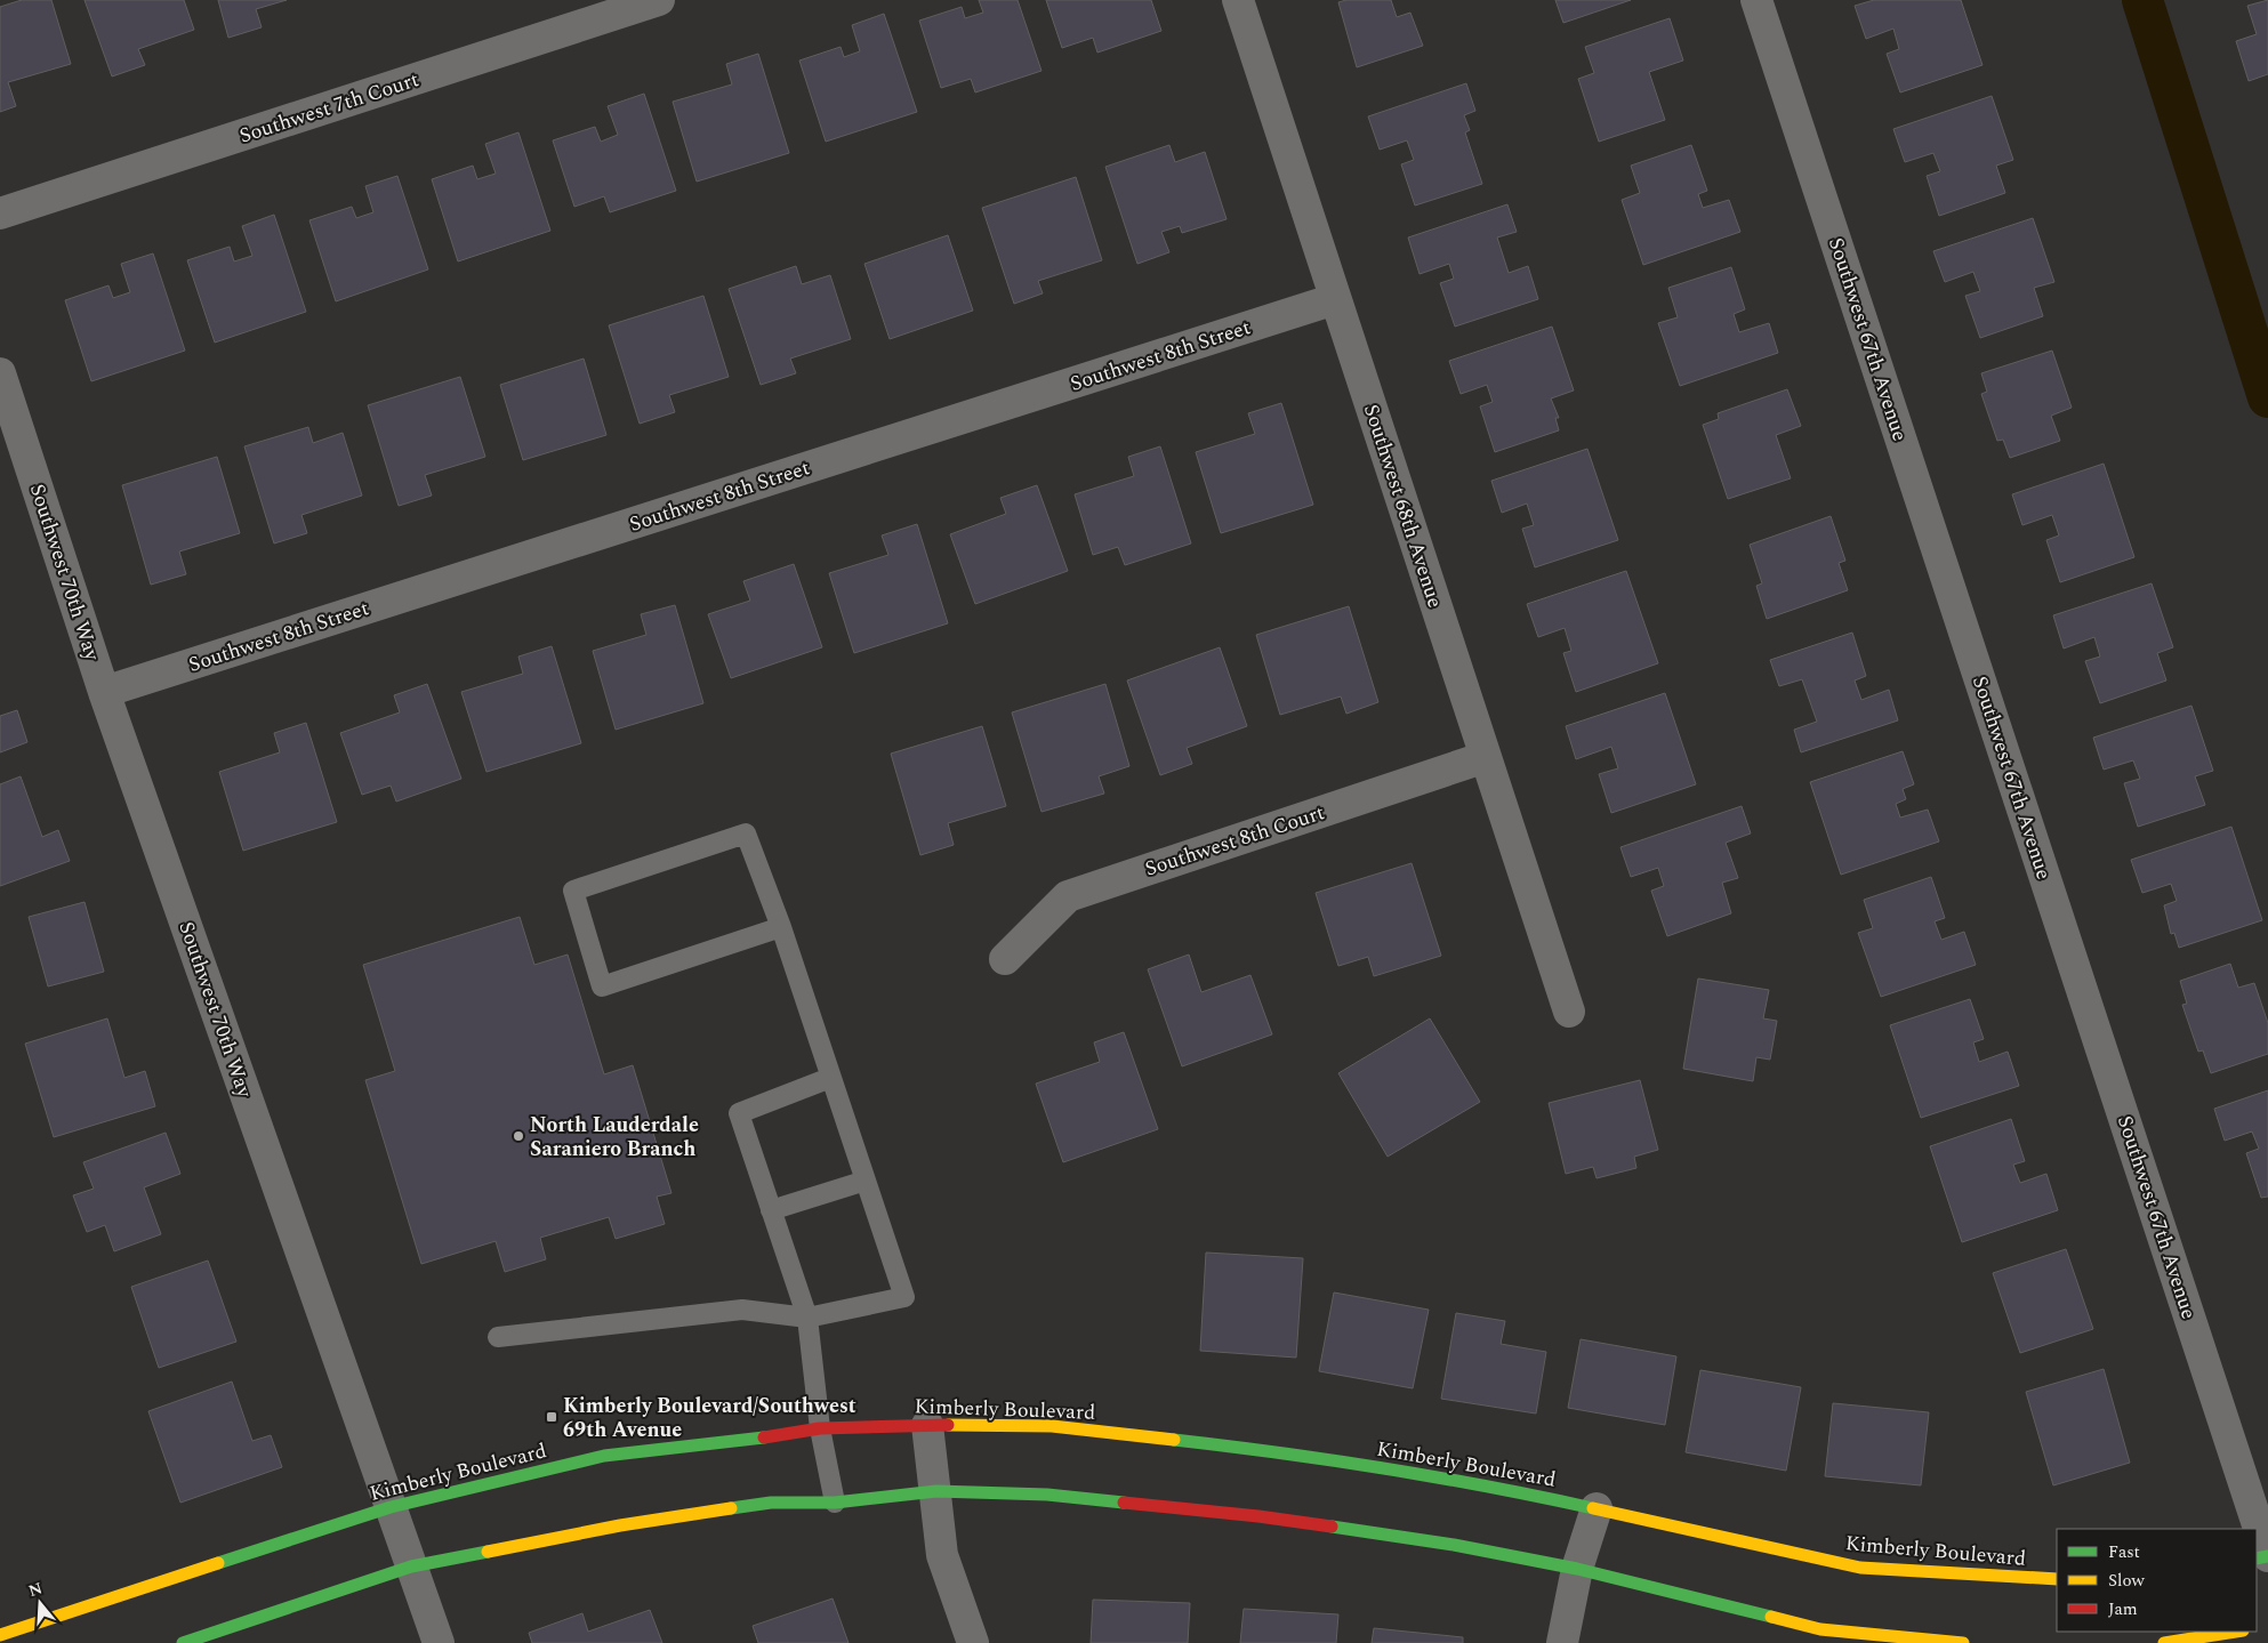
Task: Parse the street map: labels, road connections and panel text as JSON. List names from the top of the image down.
{
  "streets": {
    "street": [
      "Southwest 7th Court",
      "Southwest 67th Avenue",
      "Southwest 8th Street",
      "Southwest 68th Avenue",
      "Southwest 70th Way",
      "Southwest 8th Court",
      "Kimberly Boulevard"
    ]
  },
  "crossings": [
    ["Southwest 8th Street", "Southwest 68th Avenue"],
    ["Southwest 8th Street", "Southwest 70th Way"],
    ["Southwest 68th Avenue", "Southwest 8th Court"],
    ["Southwest 70th Way", "Kimberly Boulevard"]
  ],
  "places": {
    "other": ["North Lauderdale Saraniero Branch"],
    "transit": ["Kimberly Boulevard/Southwest 69th Avenue"]
  },
  "legend": ["Fast", "Slow", "Jam"],
  "north": "top"
}
